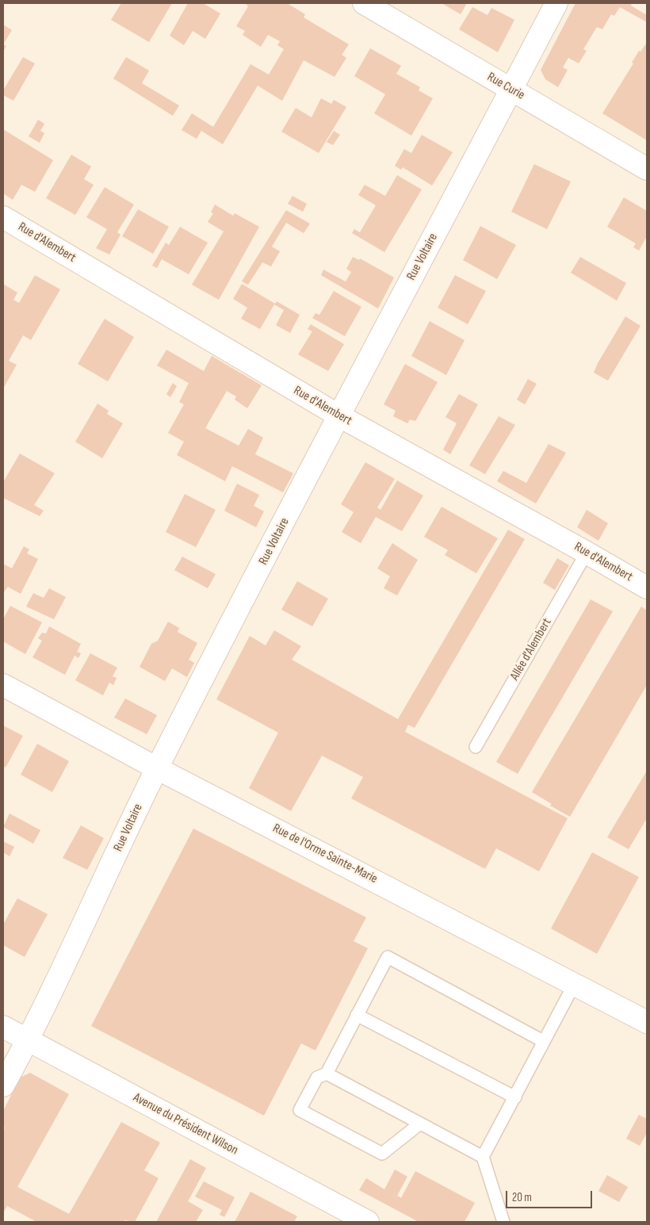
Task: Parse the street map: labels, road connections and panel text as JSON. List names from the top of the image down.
{
  "streets": {
    "street": [
      "Rue Curie",
      "Rue d'Alembert",
      "Rue Voltaire",
      "Rue de l'Orme Sainte-Marie",
      "Avenue du Président Wilson"
    ],
    "lane": ["Allée d'Alembert"]
  },
  "crossings": [
    ["Rue Curie", "Rue Voltaire"],
    ["Rue d'Alembert", "Rue Voltaire"],
    ["Rue d'Alembert", "Allée d'Alembert"],
    ["Rue Voltaire", "Rue de l'Orme Sainte-Marie"],
    ["Rue Voltaire", "Avenue du Président Wilson"]
  ],
  "scale_bar": "20 m"
}
